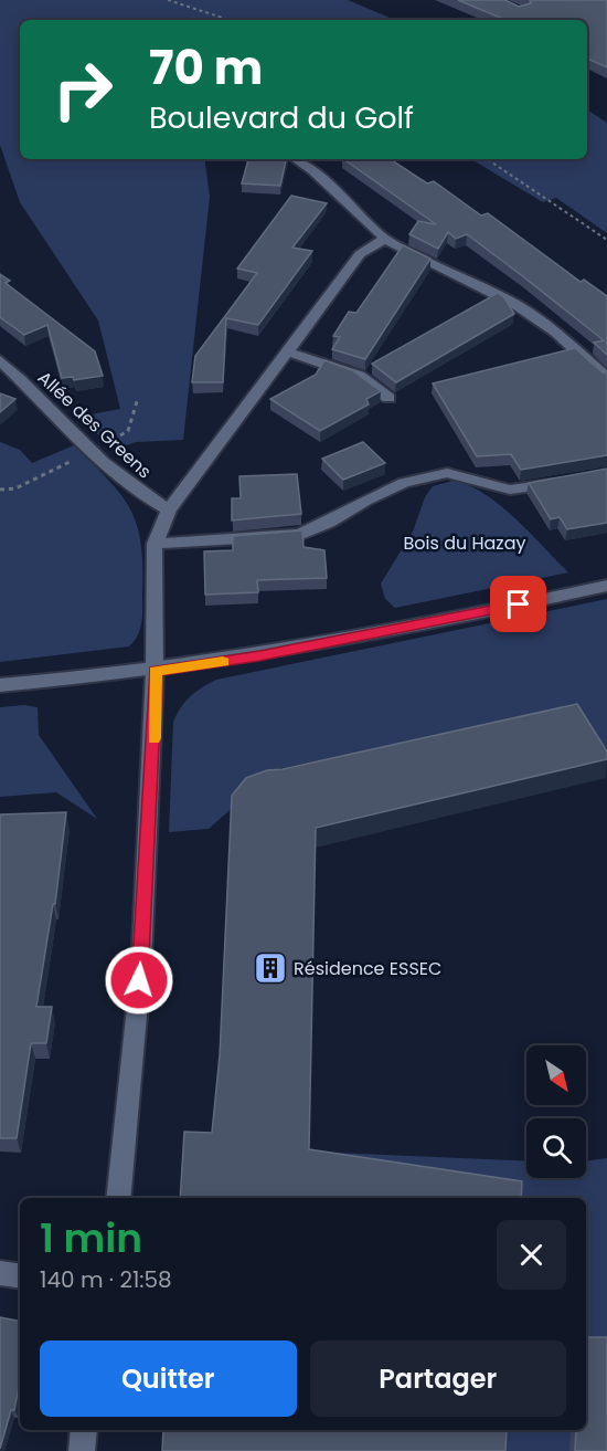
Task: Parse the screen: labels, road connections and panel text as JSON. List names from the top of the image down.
{
  "streets": {
    "street": ["Allée des Greens"]
  },
  "parks": ["Bois du Hazay"],
  "places": {
    "building": ["Résidence ESSEC"]
  },
  "north": "bottom right",
  "page": {
    "turn": ["70 m", "Boulevard du Golf"],
    "heading": ["1 min", "140 m · 21:58"],
    "buttons": ["Quitter", "Partager"]
  }
}
